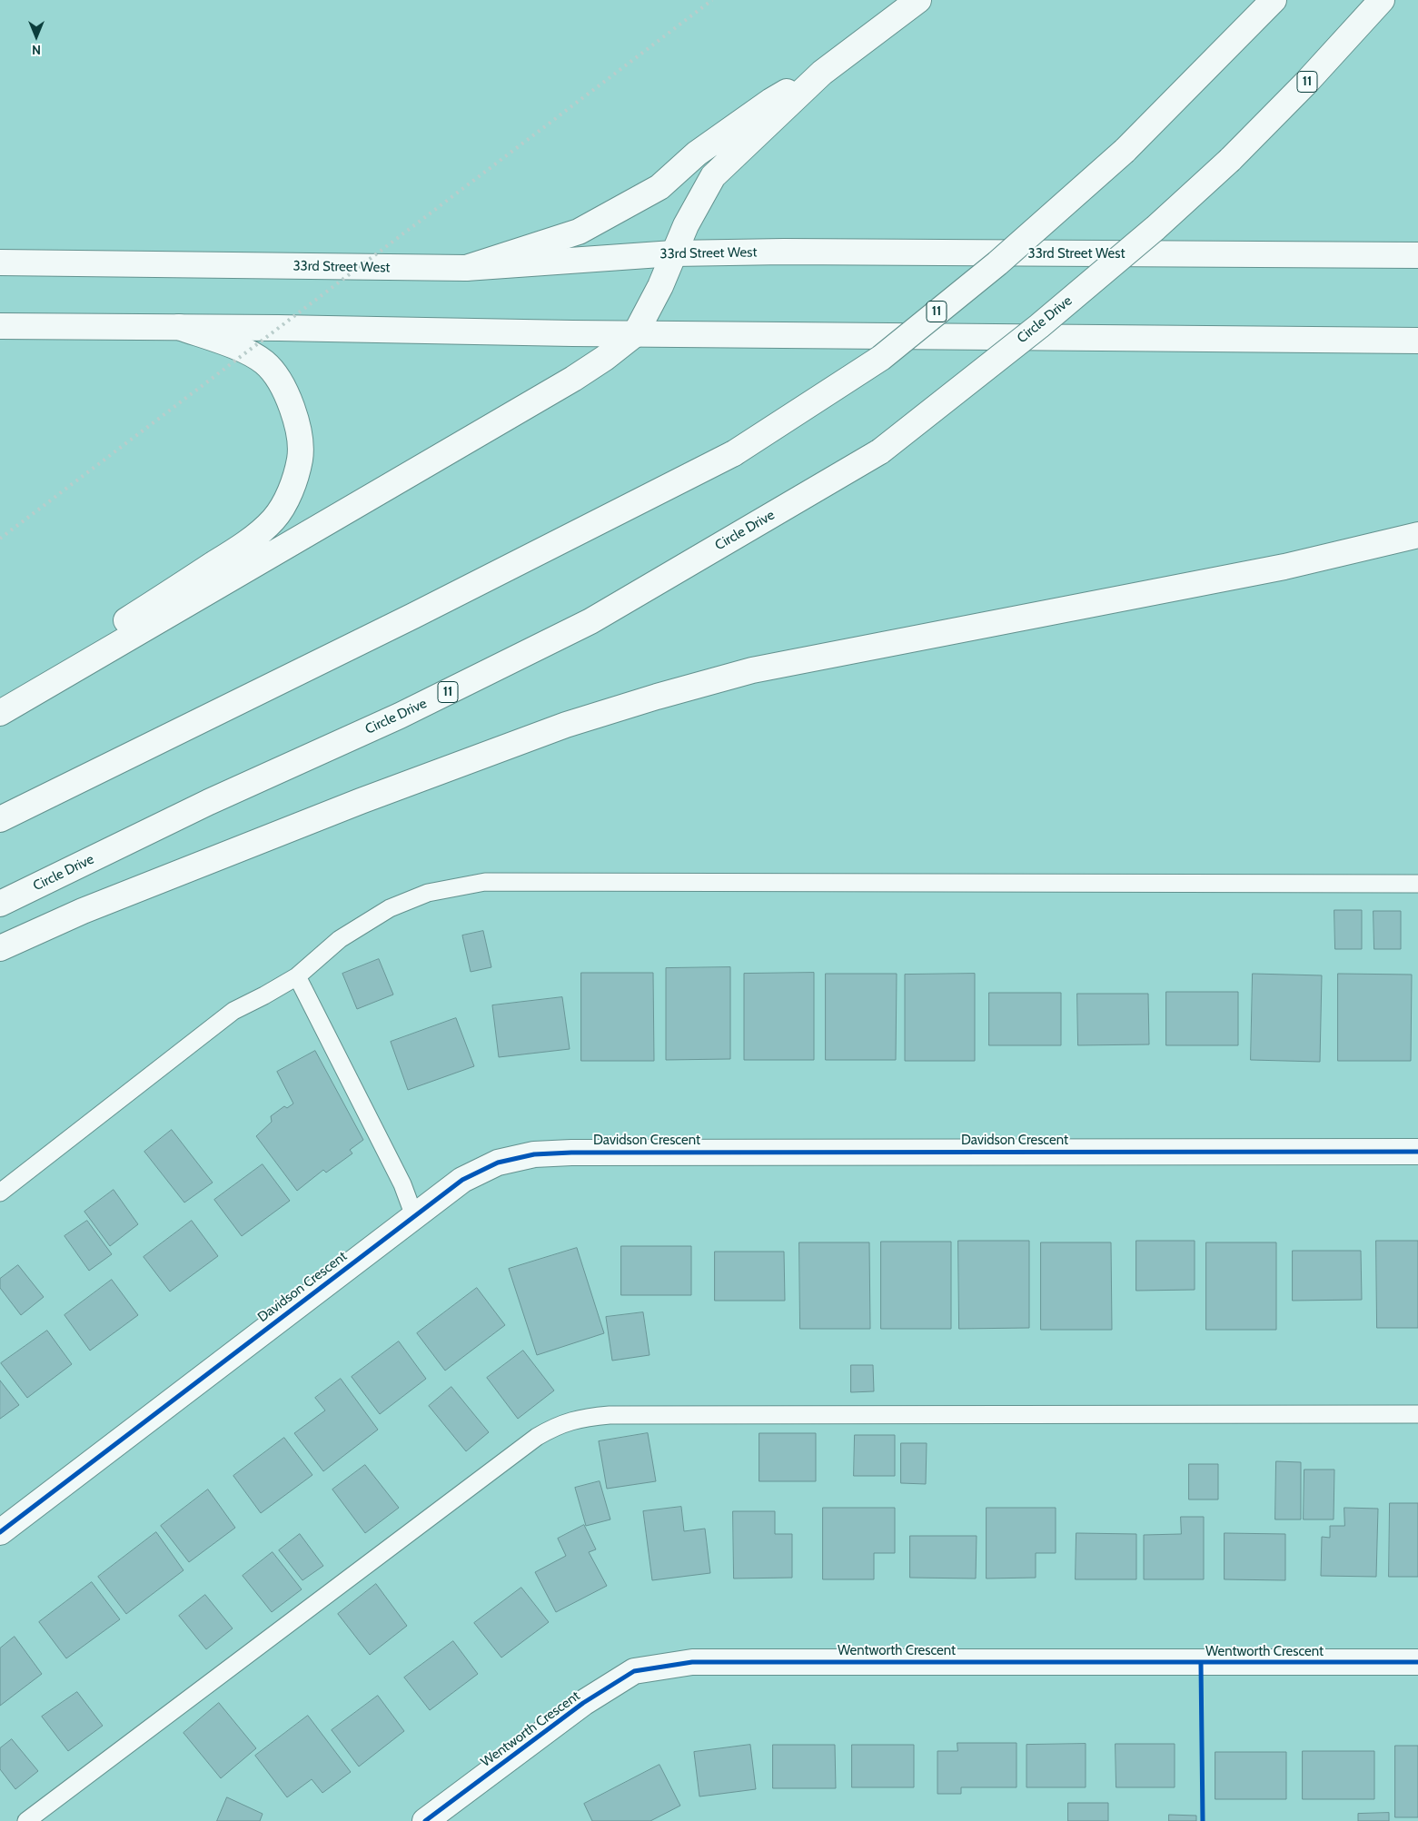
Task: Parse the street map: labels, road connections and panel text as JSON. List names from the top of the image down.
{
  "streets": {
    "main road": [
      "11",
      "33rd Street West",
      "Circle Drive",
      "Davidson Crescent",
      "Wentworth Crescent"
    ]
  },
  "north": "bottom"
}
